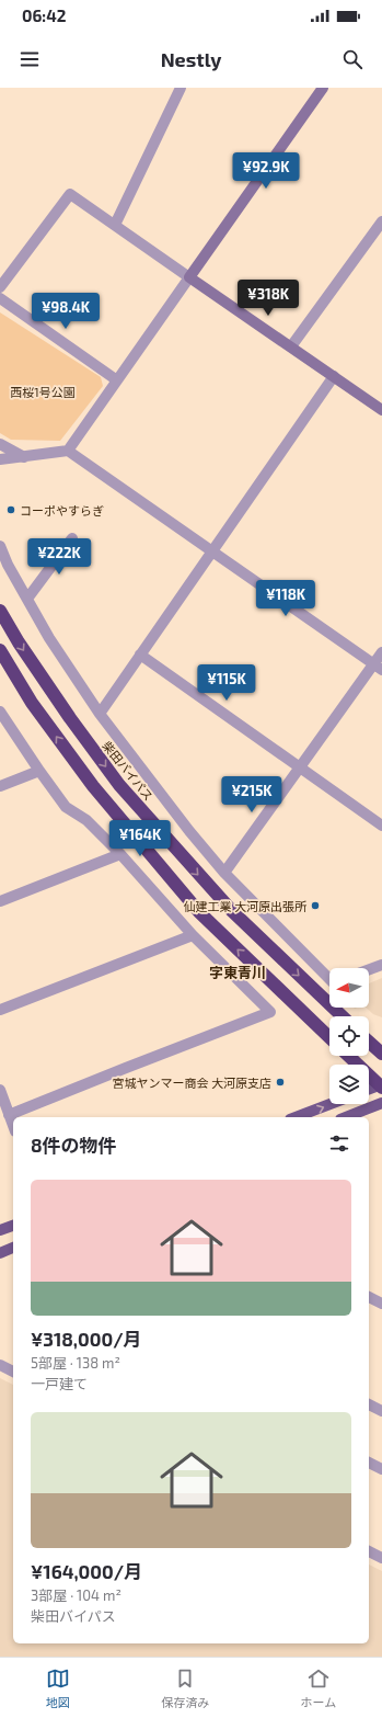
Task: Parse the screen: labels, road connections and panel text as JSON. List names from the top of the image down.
{
  "streets": {
    "highway": ["柴田バイパス"]
  },
  "districts": ["字東青川"],
  "parks": ["西桜1号公園"],
  "places": ["コーポやすらぎ", "仙建工業 大河原出張所", "宮城ヤンマー商会 大河原支店"],
  "north": "left",
  "page": {
    "status": "06:42",
    "header": "Nestly",
    "price": [
      "¥92.9K",
      "¥318K",
      "¥98.4K",
      "¥222K",
      "¥118K",
      "¥115K",
      "¥215K",
      "¥164K"
    ],
    "heading": "8件の物件",
    "list": [
      {
        "name": "¥318,000/月",
        "note": "5部屋 · 138 m² · 一戸建て"
      },
      {
        "name": "¥164,000/月",
        "note": "3部屋 · 104 m² · 柴田バイパス"
      }
    ],
    "tabs": ["地図", "保存済み", "ホーム"]
  }
}
